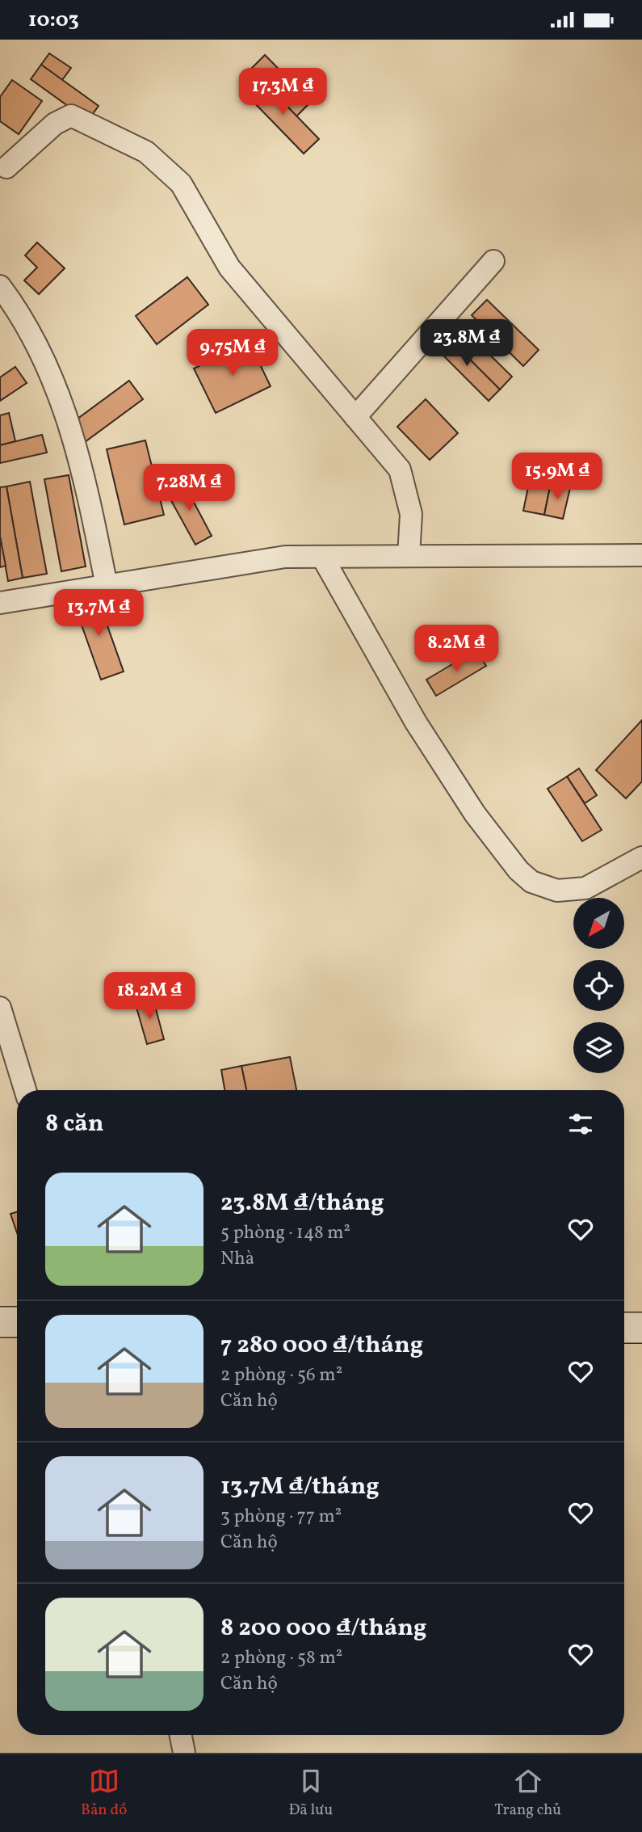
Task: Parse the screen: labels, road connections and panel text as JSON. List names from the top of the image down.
{
  "north": "bottom left",
  "page": {
    "status": "10:03",
    "price": [
      "17.3M ₫",
      "23.8M ₫",
      "9.75M ₫",
      "15.9M ₫",
      "7.28M ₫",
      "13.7M ₫",
      "8.2M ₫",
      "18.2M ₫"
    ],
    "heading": "8 căn",
    "list": [
      {
        "name": "23.8M ₫/tháng",
        "note": "5 phòng · 148 m² · Nhà"
      },
      {
        "name": "7 280 000 ₫/tháng",
        "note": "2 phòng · 56 m² · Căn hộ"
      },
      {
        "name": "13.7M ₫/tháng",
        "note": "3 phòng · 77 m² · Căn hộ"
      },
      {
        "name": "8 200 000 ₫/tháng",
        "note": "2 phòng · 58 m² · Căn hộ"
      }
    ],
    "tabs": ["Bản đồ", "Đã lưu", "Trang chủ"]
  }
}
